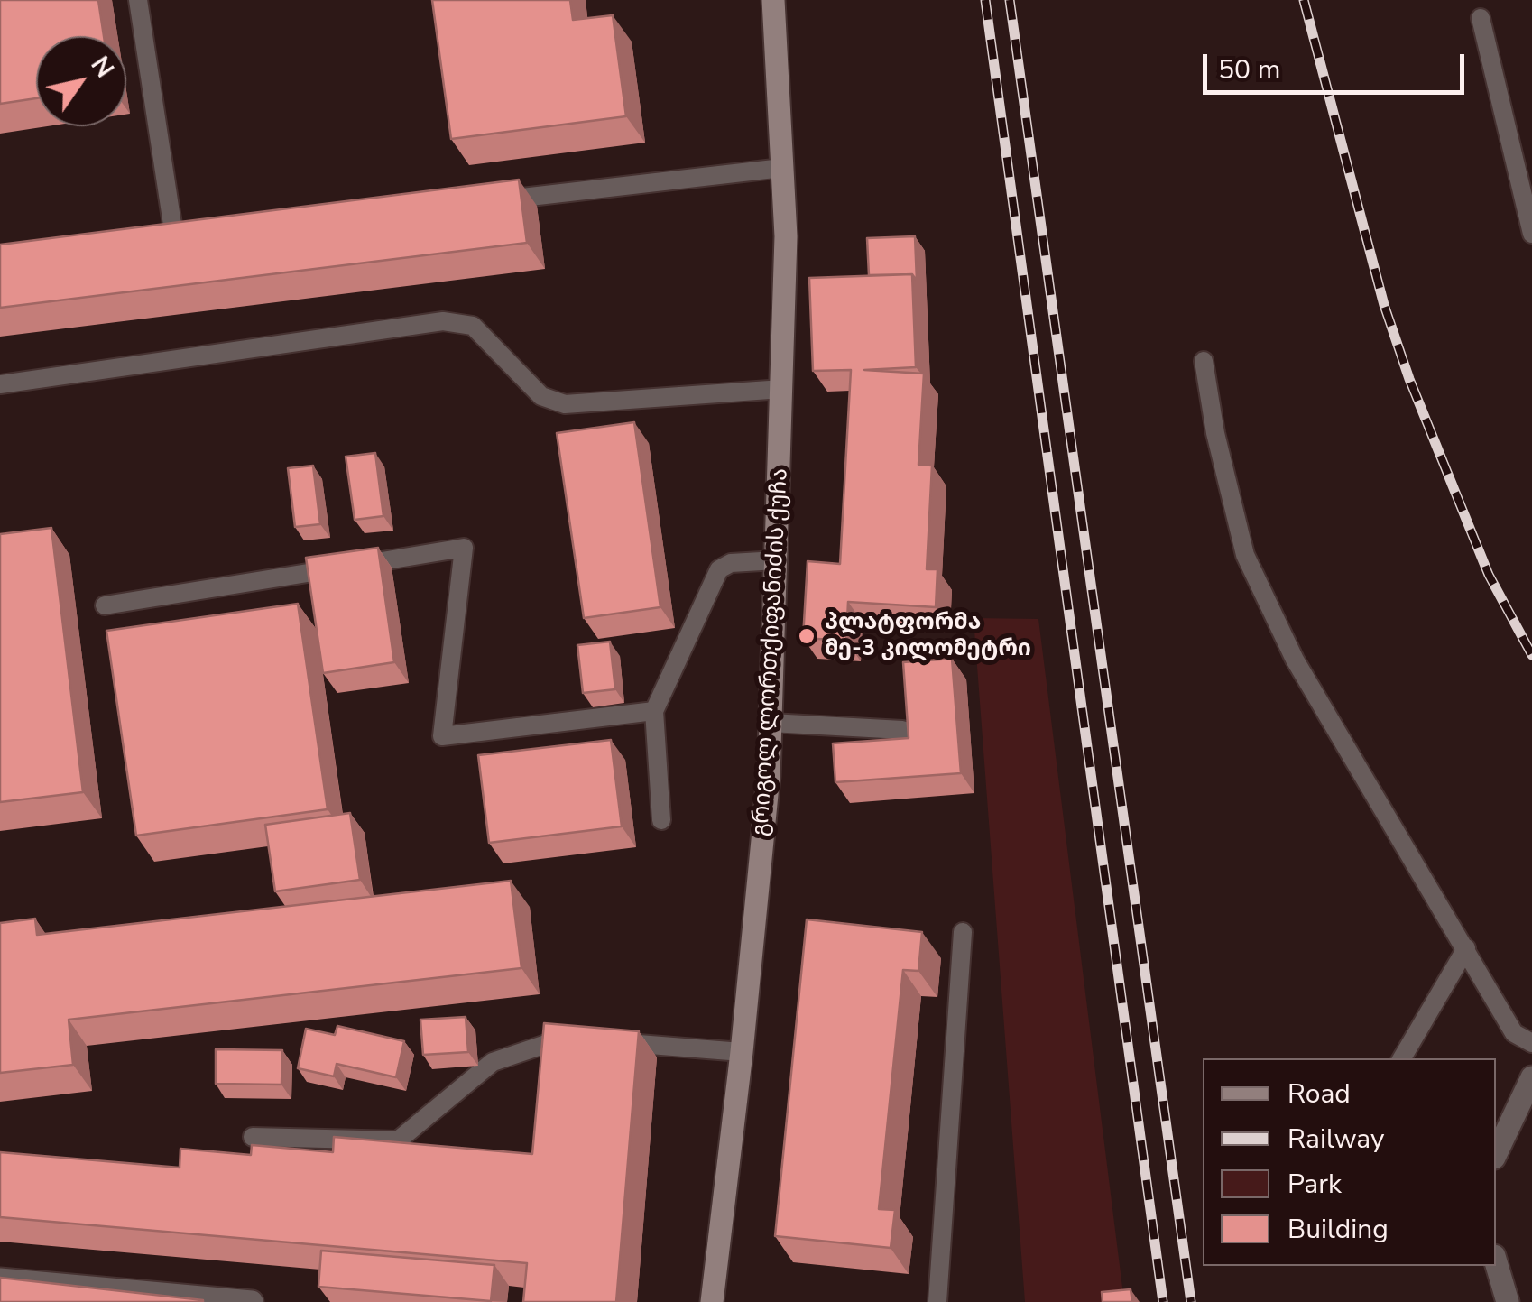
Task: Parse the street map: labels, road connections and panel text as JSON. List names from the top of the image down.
{
  "streets": {
    "street": ["გრიგოლ ლორთქიფანიძის ქუჩა"]
  },
  "places": ["პლატფორმა მე-3 კილომეტრი"],
  "legend": [
    "Road",
    "Railway",
    "Park",
    "Building"
  ],
  "scale_bar": "50 m",
  "north": "top right"
}
